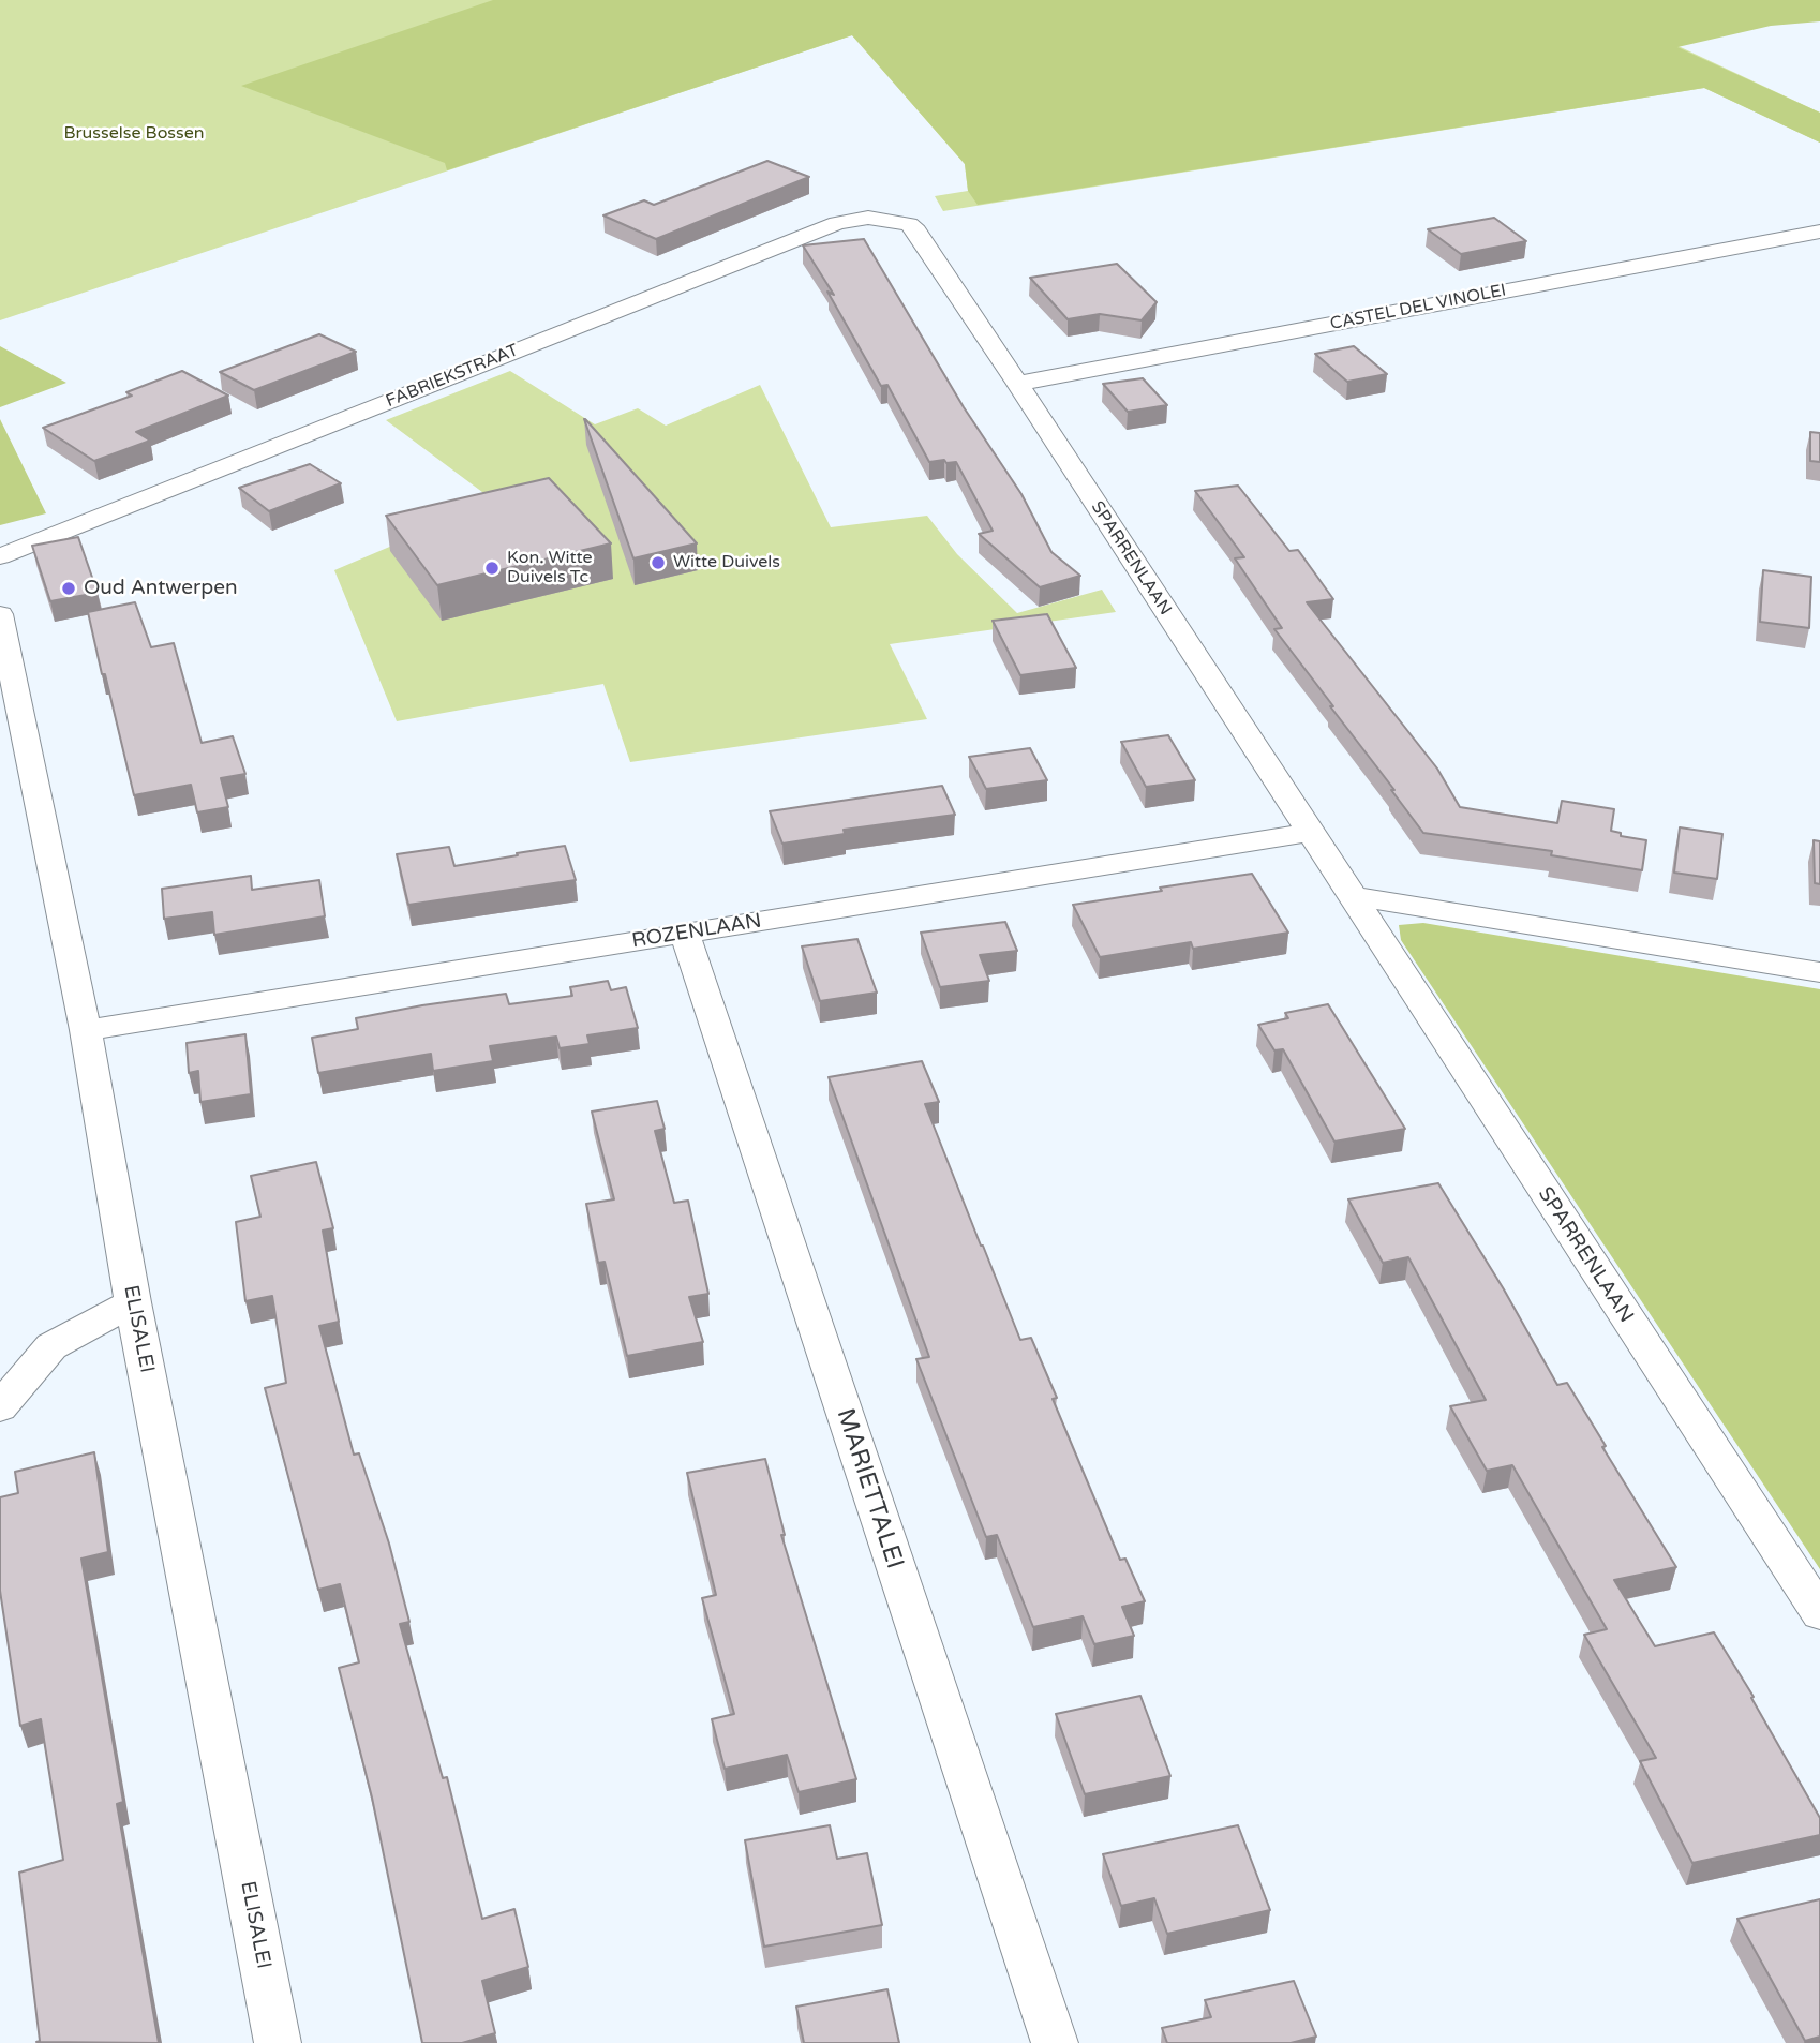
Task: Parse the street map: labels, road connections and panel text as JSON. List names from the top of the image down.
{
  "streets": {
    "street": [
      "CASTEL DEL VINOLEI",
      "FABRIEKSTRAAT",
      "SPARRENLAAN",
      "ROZENLAAN",
      "ELISALEI",
      "MARIETTALEI"
    ]
  },
  "crossings": [
    ["CASTEL DEL VINOLEI", "SPARRENLAAN"],
    ["FABRIEKSTRAAT", "SPARRENLAAN"],
    ["SPARRENLAAN", "ROZENLAAN"],
    ["ROZENLAAN", "ELISALEI"],
    ["ROZENLAAN", "MARIETTALEI"]
  ],
  "parks": ["Brusselse Bossen"],
  "places": ["Witte Duivels", "Kon. Witte Duivels Tc", "Oud Antwerpen"]
}
